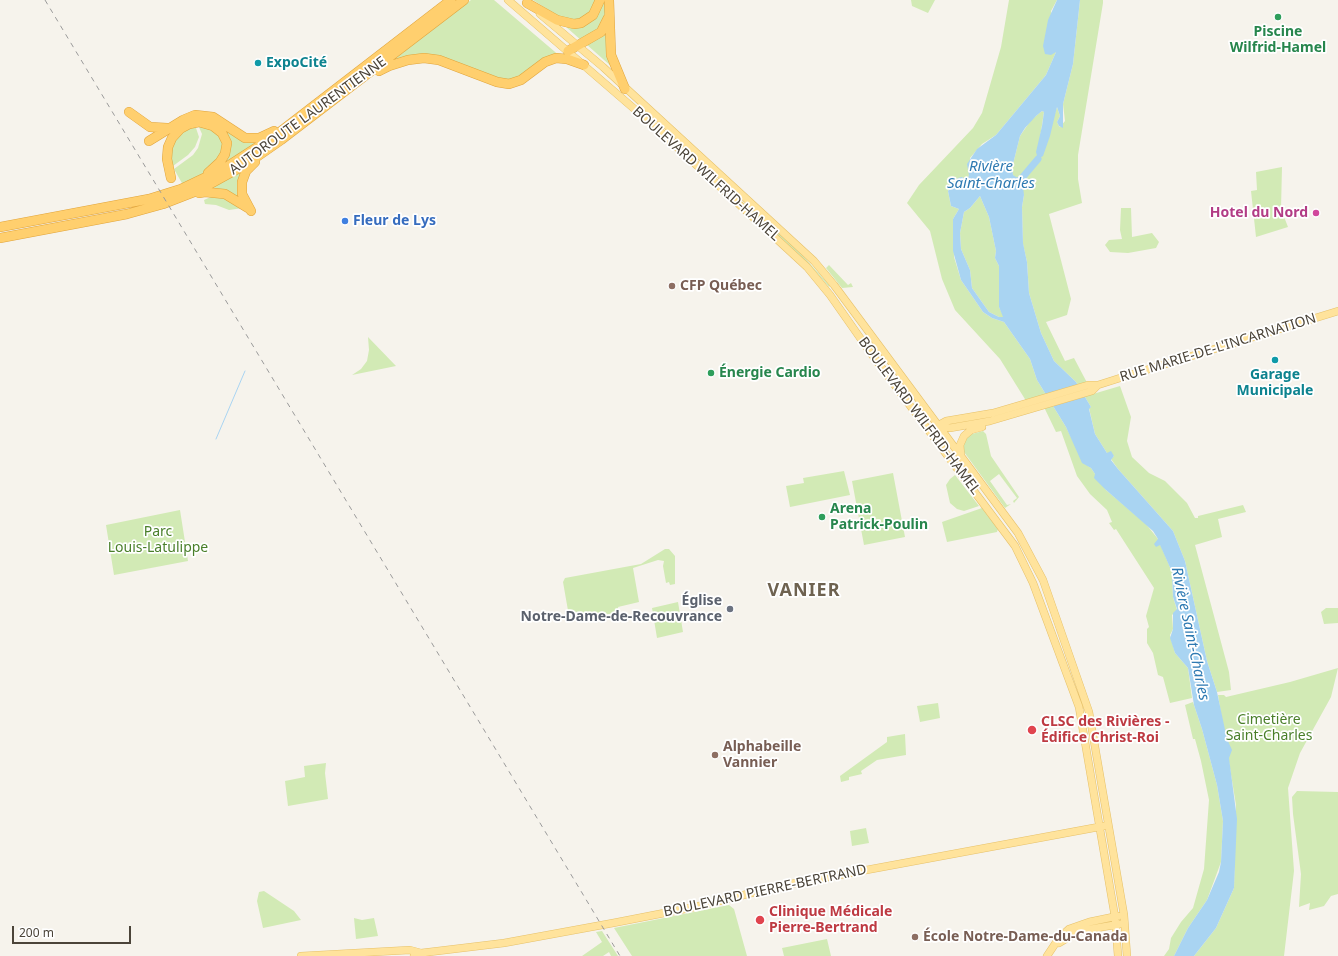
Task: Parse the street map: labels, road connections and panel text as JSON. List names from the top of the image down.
{
  "streets": {
    "highway": ["AUTOROUTE LAURENTIENNE"],
    "main road": ["BOULEVARD WILFRID-HAMEL", "RUE MARIE-DE-L'INCARNATION", "BOULEVARD PIERRE-BERTRAND"]
  },
  "crossings": [
    ["BOULEVARD WILFRID-HAMEL", "RUE MARIE-DE-L'INCARNATION"],
    ["BOULEVARD WILFRID-HAMEL", "BOULEVARD PIERRE-BERTRAND"]
  ],
  "districts": ["VANIER"],
  "water": ["Rivière Saint-Charles"],
  "parks": ["Parc Louis-Latulippe", "Cimetière Saint-Charles"],
  "places": [
    "Piscine Wilfrid-Hamel",
    "ExpoCité",
    "Hotel du Nord",
    "Fleur de Lys",
    "CFP Québec",
    "Garage Municipale",
    "Énergie Cardio",
    "Arena Patrick-Poulin",
    "Église Notre-Dame-de-Recouvrance",
    "CLSC des Rivières - Édifice Christ-Roi",
    "Alphabeille Vannier",
    "Clinique Médicale Pierre-Bertrand",
    "École Notre-Dame-du-Canada"
  ],
  "scale_bar": "200 m"
}
